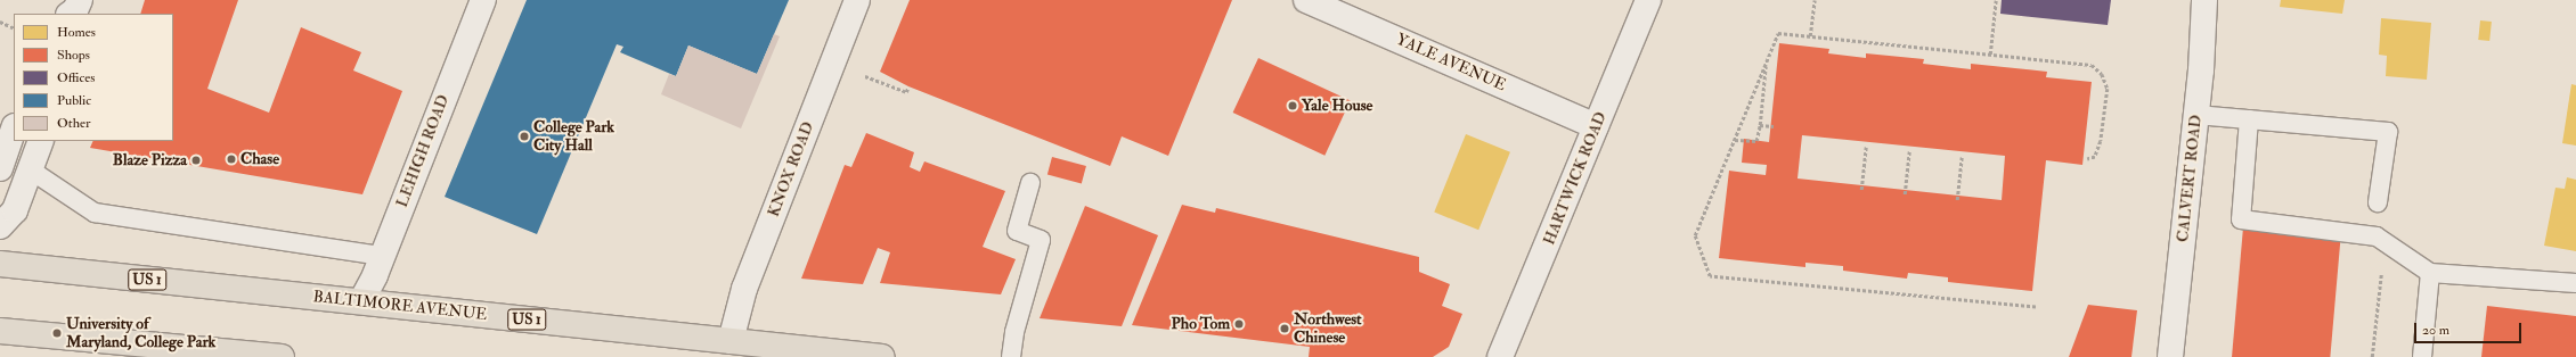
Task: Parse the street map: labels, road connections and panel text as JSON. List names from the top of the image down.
{
  "streets": {
    "main road": ["US 1", "BALTIMORE AVENUE"],
    "street": [
      "YALE AVENUE",
      "LEHIGH ROAD",
      "KNOX ROAD",
      "HARTWICK ROAD",
      "CALVERT ROAD"
    ]
  },
  "crossings": [
    ["YALE AVENUE", "HARTWICK ROAD"],
    ["LEHIGH ROAD", "BALTIMORE AVENUE"],
    ["KNOX ROAD", "BALTIMORE AVENUE"]
  ],
  "places": [
    "Yale House",
    "College Park City Hall",
    "Chase",
    "Blaze Pizza",
    "Pho Tom",
    "Northwest Chinese",
    "University of Maryland, College Park"
  ],
  "legend": [
    "Homes",
    "Shops",
    "Offices",
    "Public",
    "Other"
  ],
  "scale_bar": "20 m"
}
